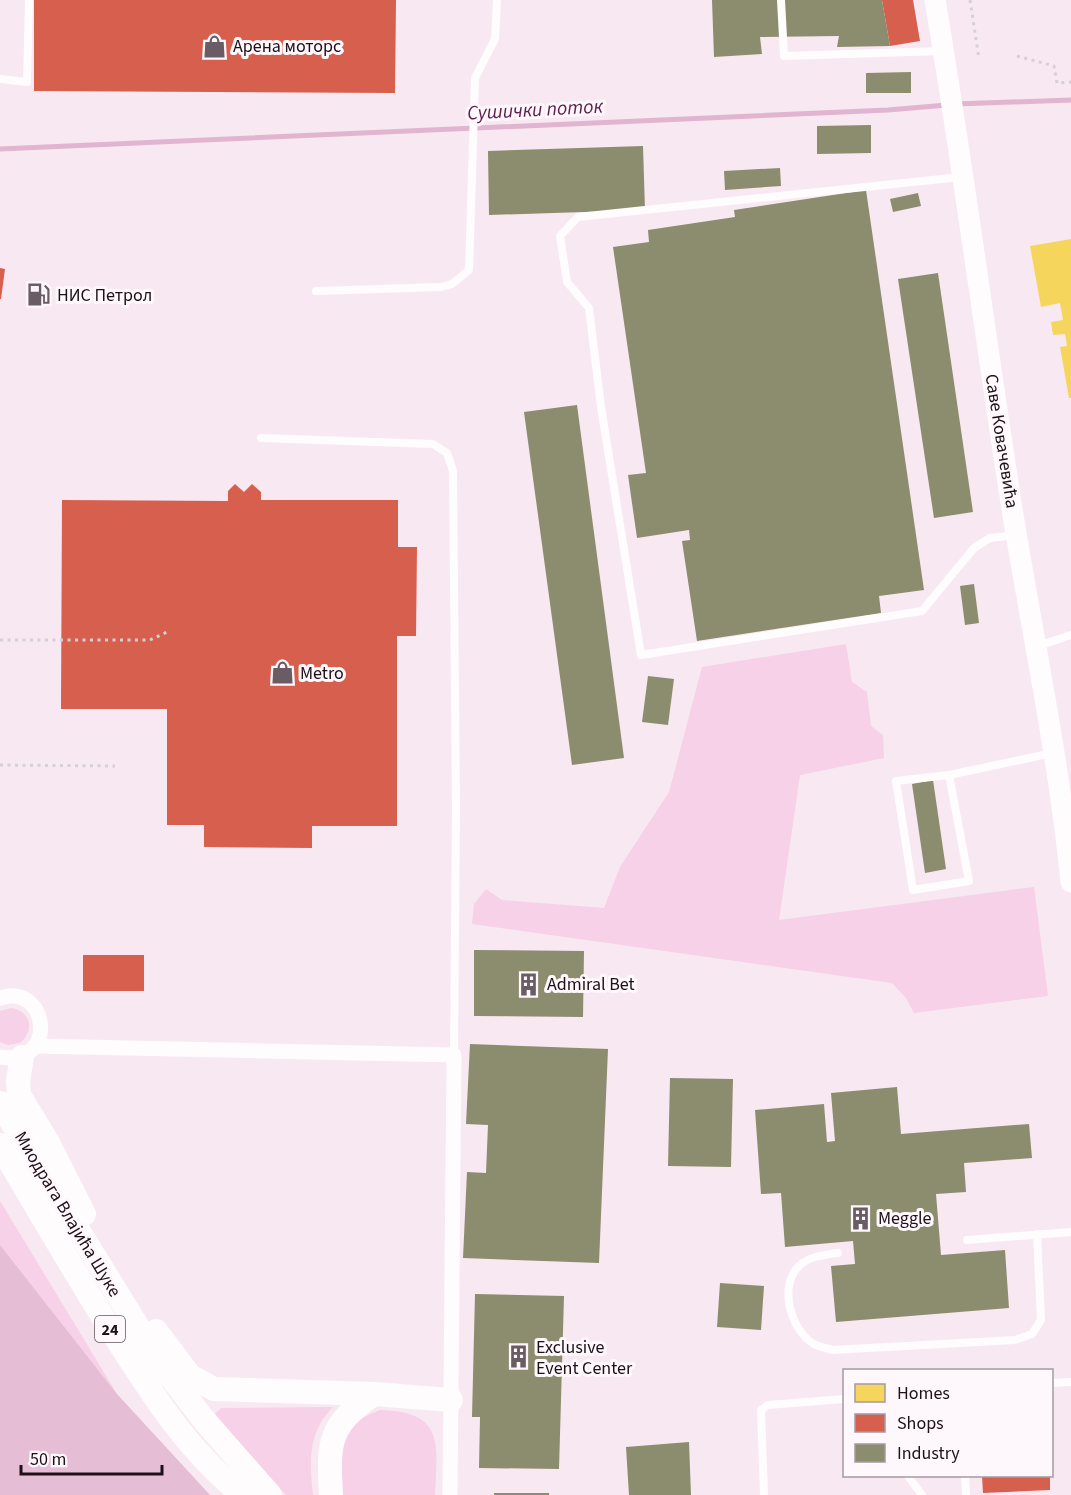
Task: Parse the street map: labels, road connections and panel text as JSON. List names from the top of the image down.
{
  "streets": {
    "main road": ["Миодрага Влајића Шуке", "24"],
    "street": ["Саве Ковачевића"]
  },
  "water": ["Сушички поток"],
  "places": {
    "shop": ["Арена моторс", "Metro"],
    "fuel station": ["НИС Петрол"],
    "building": ["Admiral Bet", "Meggle", "Exclusive Event Center"]
  },
  "legend": ["Homes", "Shops", "Industry"],
  "scale_bar": "50 m"
}
